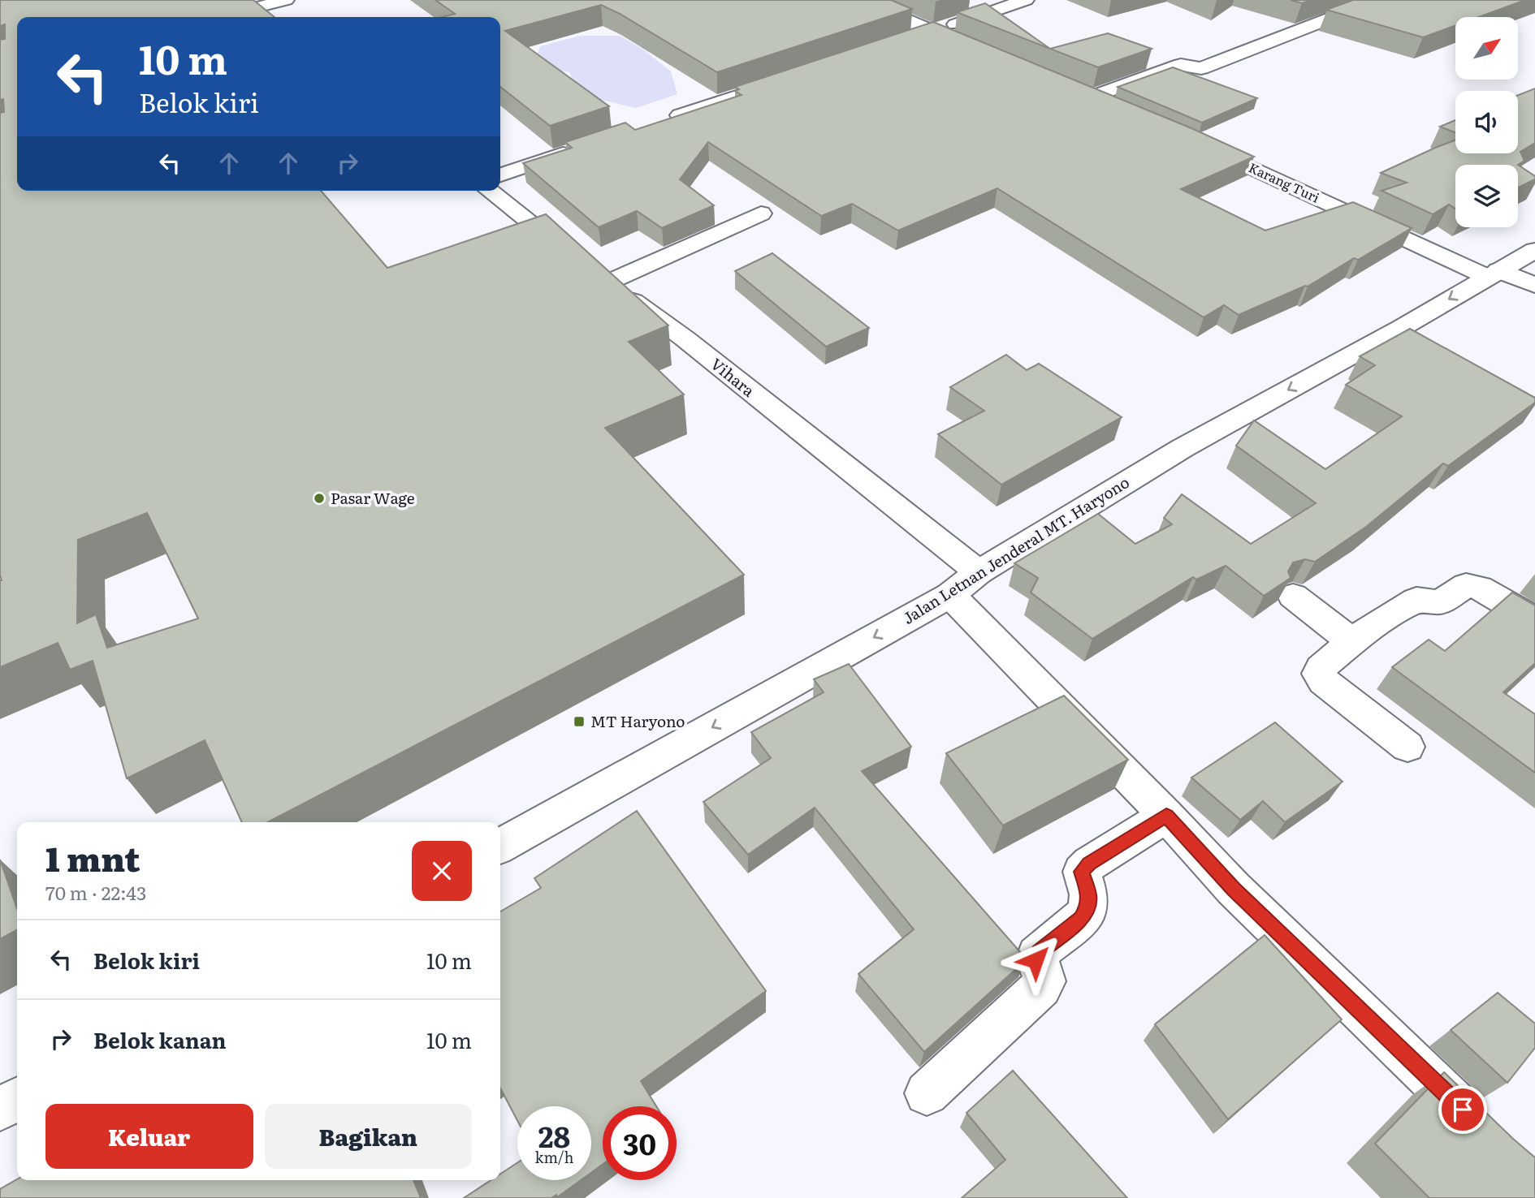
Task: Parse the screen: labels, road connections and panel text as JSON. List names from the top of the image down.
{
  "streets": {
    "street": ["Karang Turi", "Vihara", "Jalan Letnan Jenderal MT. Haryono"]
  },
  "crossings": [
    ["Karang Turi", "Jalan Letnan Jenderal MT. Haryono"],
    ["Vihara", "Jalan Letnan Jenderal MT. Haryono"]
  ],
  "one_way": ["Jalan Letnan Jenderal MT. Haryono"],
  "places": {
    "other": ["Pasar Wage"],
    "transit": ["MT Haryono"]
  },
  "north": "top right",
  "page": {
    "turn": ["10 m", "Belok kiri"],
    "heading": ["1 mnt", "70 m · 22:43"],
    "list": [
      {
        "name": "Belok kiri",
        "value": "10 m"
      },
      {
        "name": "Belok kanan",
        "value": "10 m"
      }
    ],
    "buttons": ["Keluar", "Bagikan"],
    "speed": "28 km/h",
    "limit": "30"
  }
}
